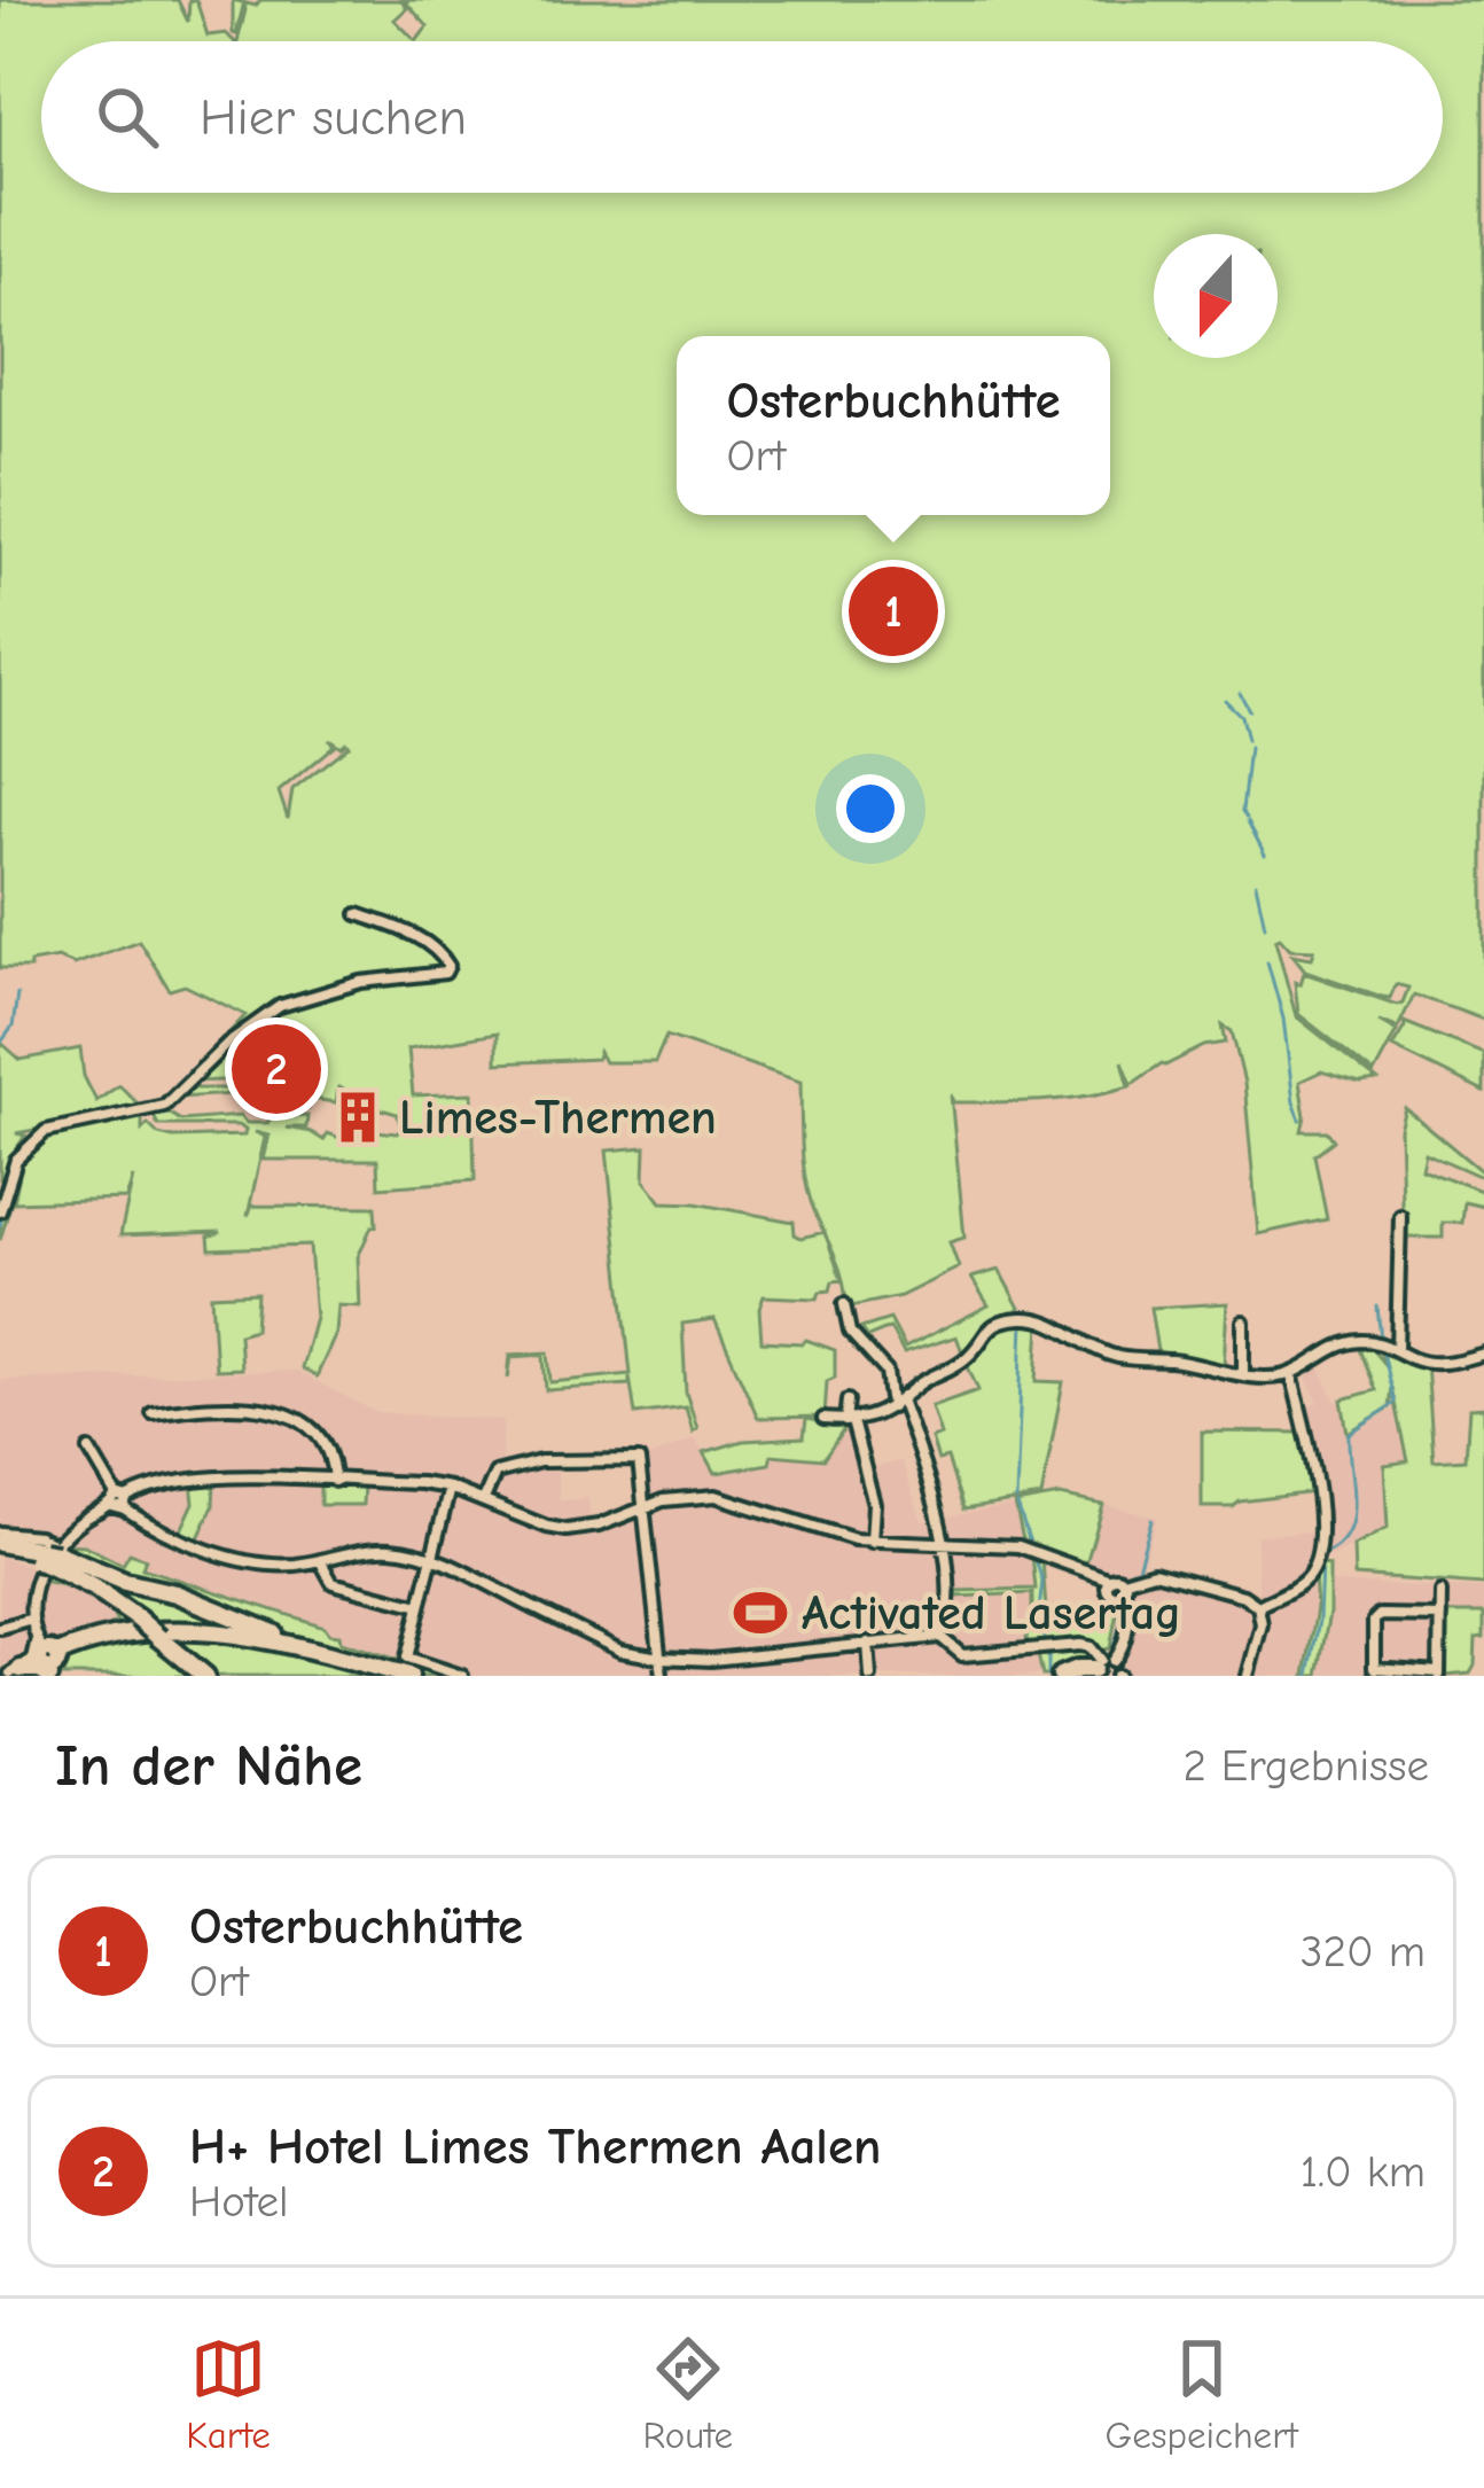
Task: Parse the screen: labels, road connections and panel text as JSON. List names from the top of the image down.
{
  "places": {
    "building": ["Limes-Thermen"],
    "sports": ["Activated Lasertag"]
  },
  "north": "bottom",
  "page": {
    "search": "Hier suchen",
    "popup": ["Osterbuchhütte", "Ort"],
    "pins": ["1", "2"],
    "heading": ["In der Nähe", "2 Ergebnisse"],
    "list": [
      {
        "mark": "1",
        "name": "Osterbuchhütte",
        "note": "Ort",
        "value": "320 m"
      },
      {
        "mark": "2",
        "name": "H+ Hotel Limes Thermen Aalen",
        "note": "Hotel",
        "value": "1.0 km"
      }
    ],
    "nav": ["Karte", "Route", "Gespeichert"]
  }
}
